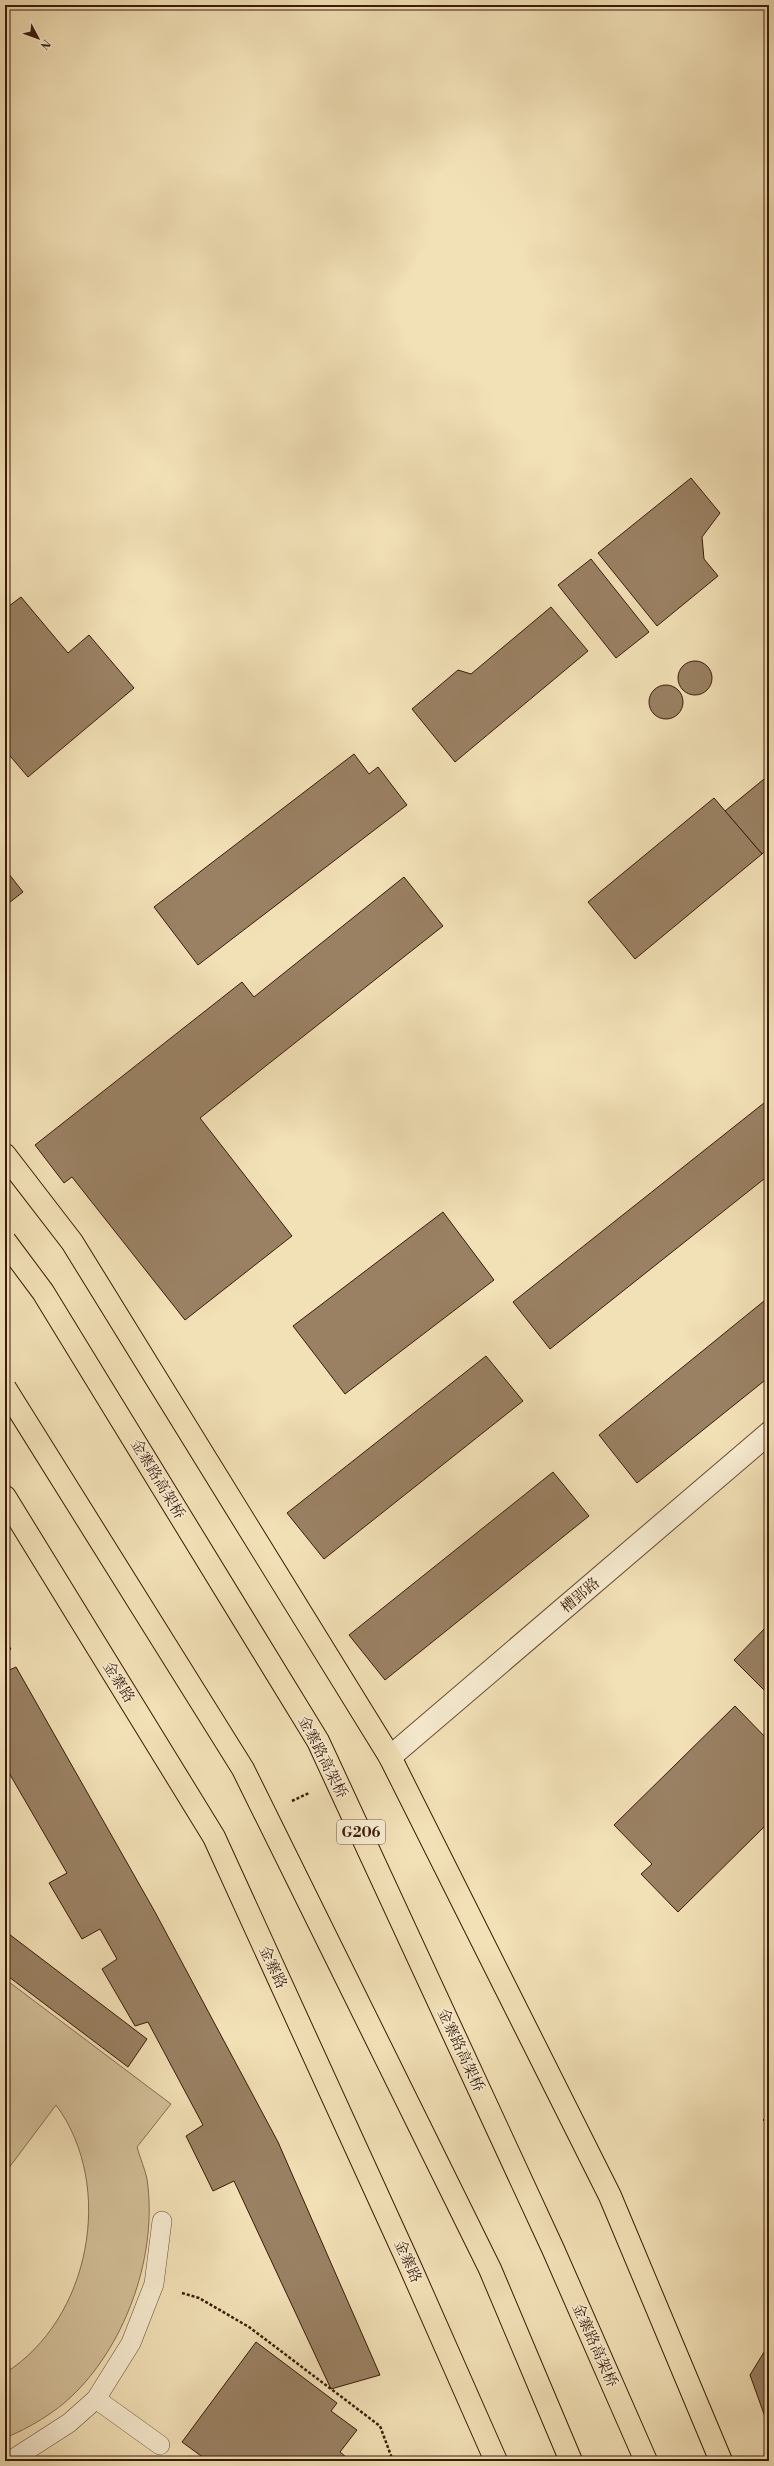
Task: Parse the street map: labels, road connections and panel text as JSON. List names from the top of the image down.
{
  "streets": {
    "highway": ["金寨路高架桥", "金寨路", "G206"],
    "street": ["槽郢路"]
  },
  "north": "bottom right"
}
